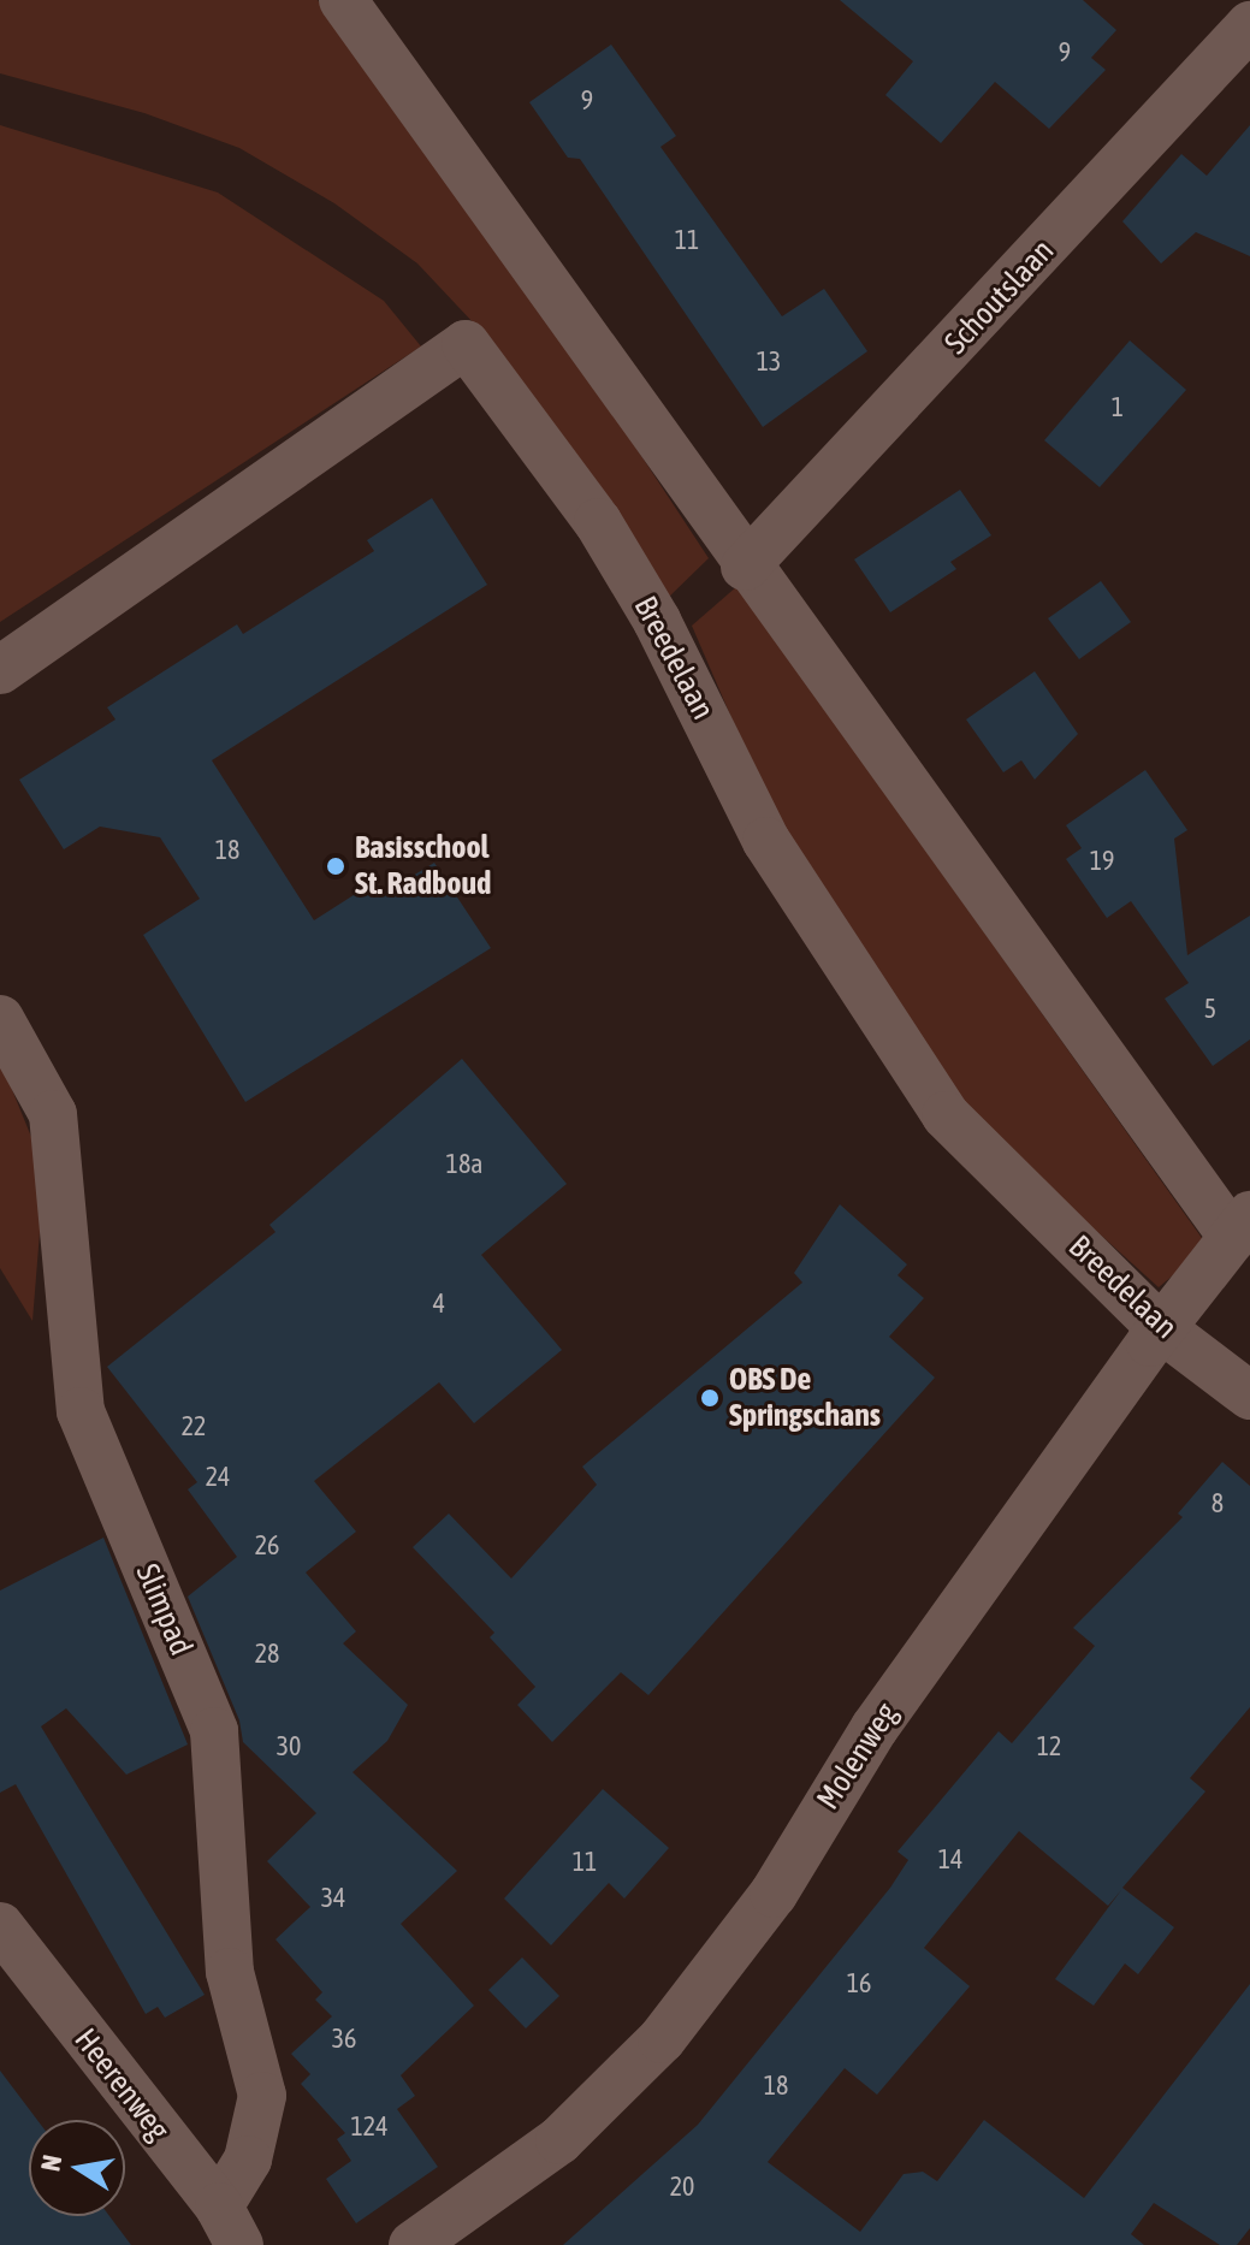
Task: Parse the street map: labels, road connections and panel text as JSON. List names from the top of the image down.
{
  "streets": {
    "street": [
      "Schoutslaan",
      "Breedelaan",
      "Slimpad",
      "Molenweg",
      "Heerenweg"
    ]
  },
  "crossings": [
    ["Breedelaan", "Molenweg"],
    ["Slimpad", "Heerenweg"]
  ],
  "places": ["Basisschool St. Radboud", "OBS De Springschans"],
  "house_numbers": [
    "9",
    "9",
    "11",
    "13",
    "1",
    "18",
    "19",
    "5",
    "18a",
    "4",
    "22",
    "24",
    "8",
    "26",
    "28",
    "30",
    "12",
    "14",
    "11",
    "34",
    "16",
    "36",
    "18",
    "124",
    "20"
  ],
  "north": "left"
}
